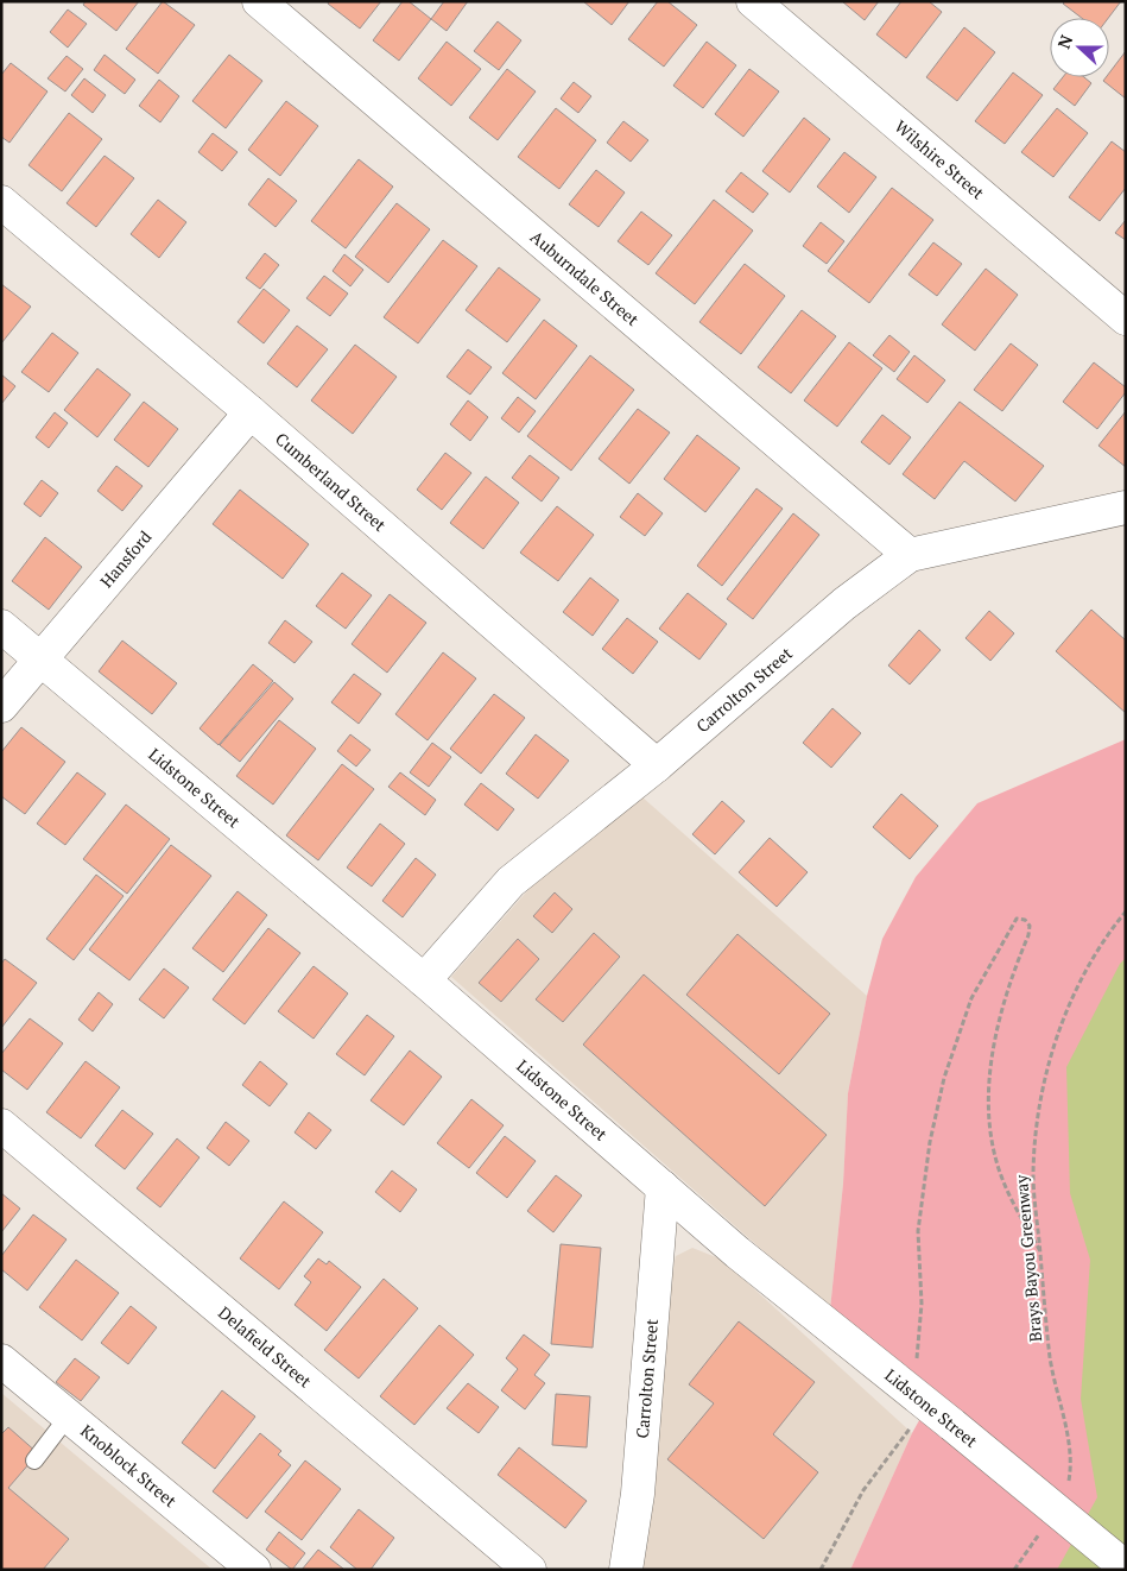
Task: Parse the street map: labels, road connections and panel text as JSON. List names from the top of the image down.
{
  "streets": {
    "street": [
      "Wilshire Street",
      "Auburndale Street",
      "Cumberland Street",
      "Hansford",
      "Carrolton Street",
      "Lidstone Street",
      "Delafield Street",
      "Knoblock Street"
    ],
    "path": ["Brays Bayou Greenway"]
  },
  "crossings": [
    ["Auburndale Street", "Carrolton Street"],
    ["Cumberland Street", "Hansford"],
    ["Cumberland Street", "Carrolton Street"],
    ["Hansford", "Lidstone Street"],
    ["Carrolton Street", "Lidstone Street"]
  ],
  "north": "left"
}
